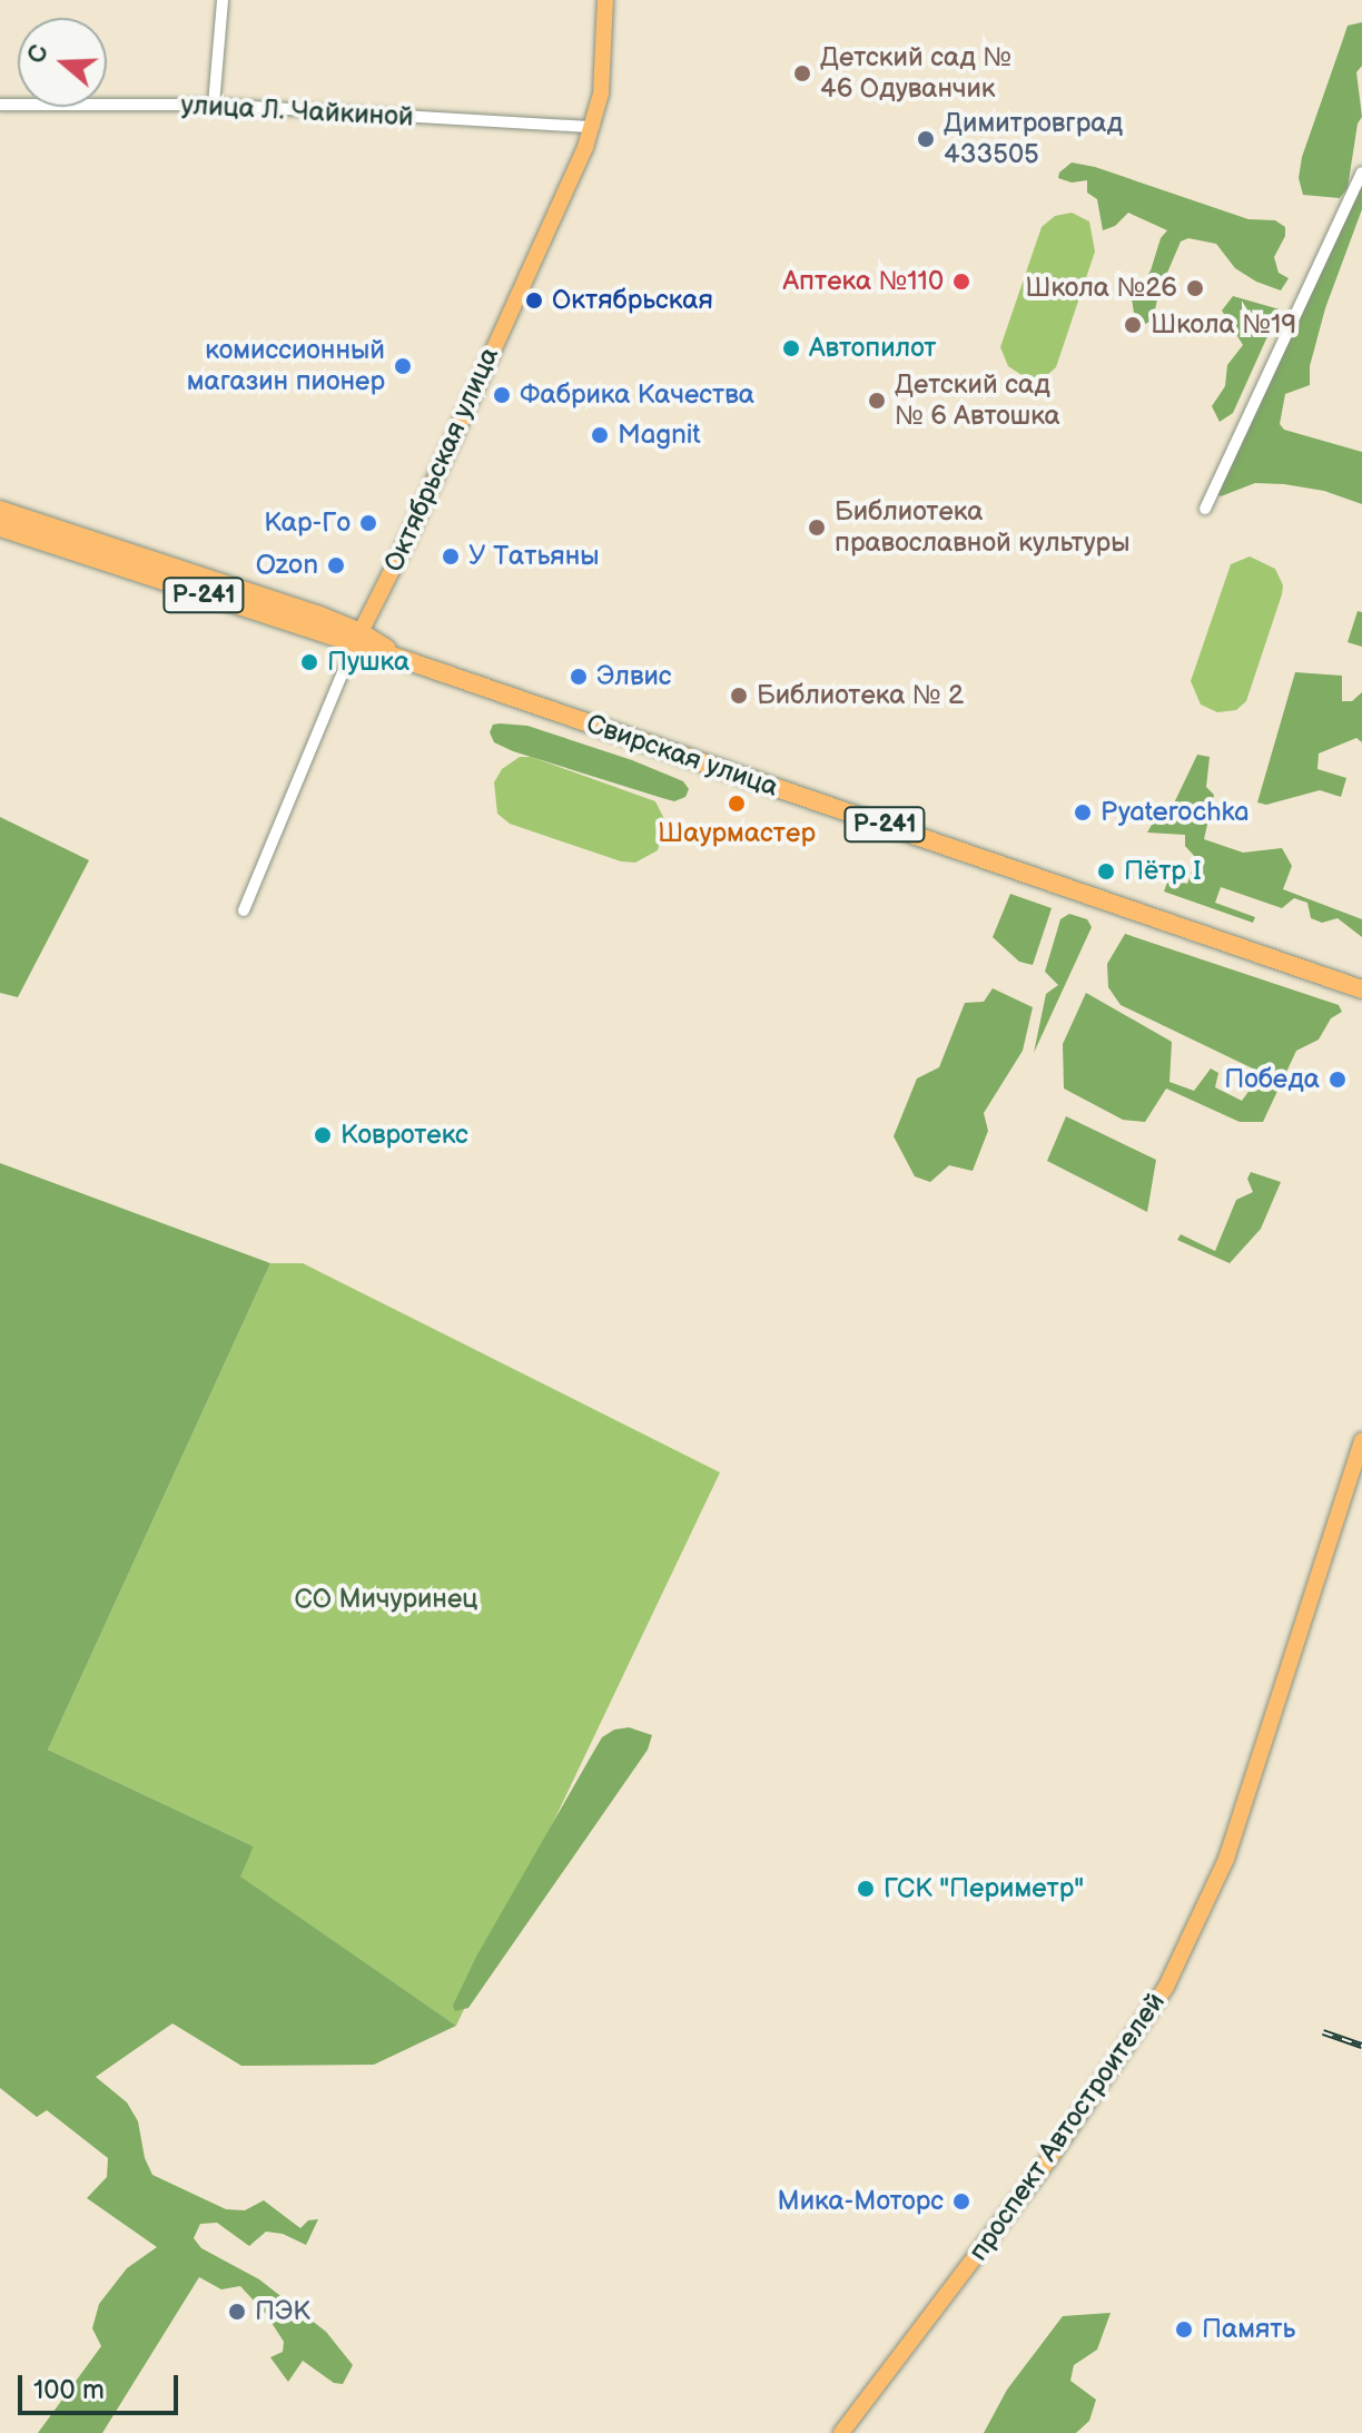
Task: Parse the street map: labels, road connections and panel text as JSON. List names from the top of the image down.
{
  "streets": {
    "highway": ["Р-241", "Свирская улица"],
    "main road": ["Октябрьская улица", "проспект Автостроителей"],
    "street": ["улица Л. Чайкиной"]
  },
  "crossings": [
    ["улица Л. Чайкиной", "Октябрьская улица"],
    ["Октябрьская улица", "Р-241"],
    ["Октябрьская улица", "Свирская улица"],
    ["Р-241", "Свирская улица"]
  ],
  "parks": ["СО Мичуринец"],
  "places": [
    "Детский сад № 46 Одуванчик",
    "Димитровград 433505",
    "Аптека №110",
    "Школа №26",
    "Октябрьская",
    "Школа №19",
    "Автопилот",
    "комиссионный магазин пионер",
    "Фабрика Качества",
    "Детский сад № 6 Автошка",
    "Magnit",
    "Кар-Го",
    "Библиотека православной культуры",
    "У Татьяны",
    "Ozon",
    "Пушка",
    "Элвис",
    "Библиотека № 2",
    "Шаурмастер",
    "Pyaterochka",
    "Пётр I",
    "Победа",
    "Ковротекс",
    "ГСК \"Периметр\"",
    "Мика-Моторс",
    "ПЭК",
    "Память"
  ],
  "scale_bar": "100 m",
  "north": "left"
}
